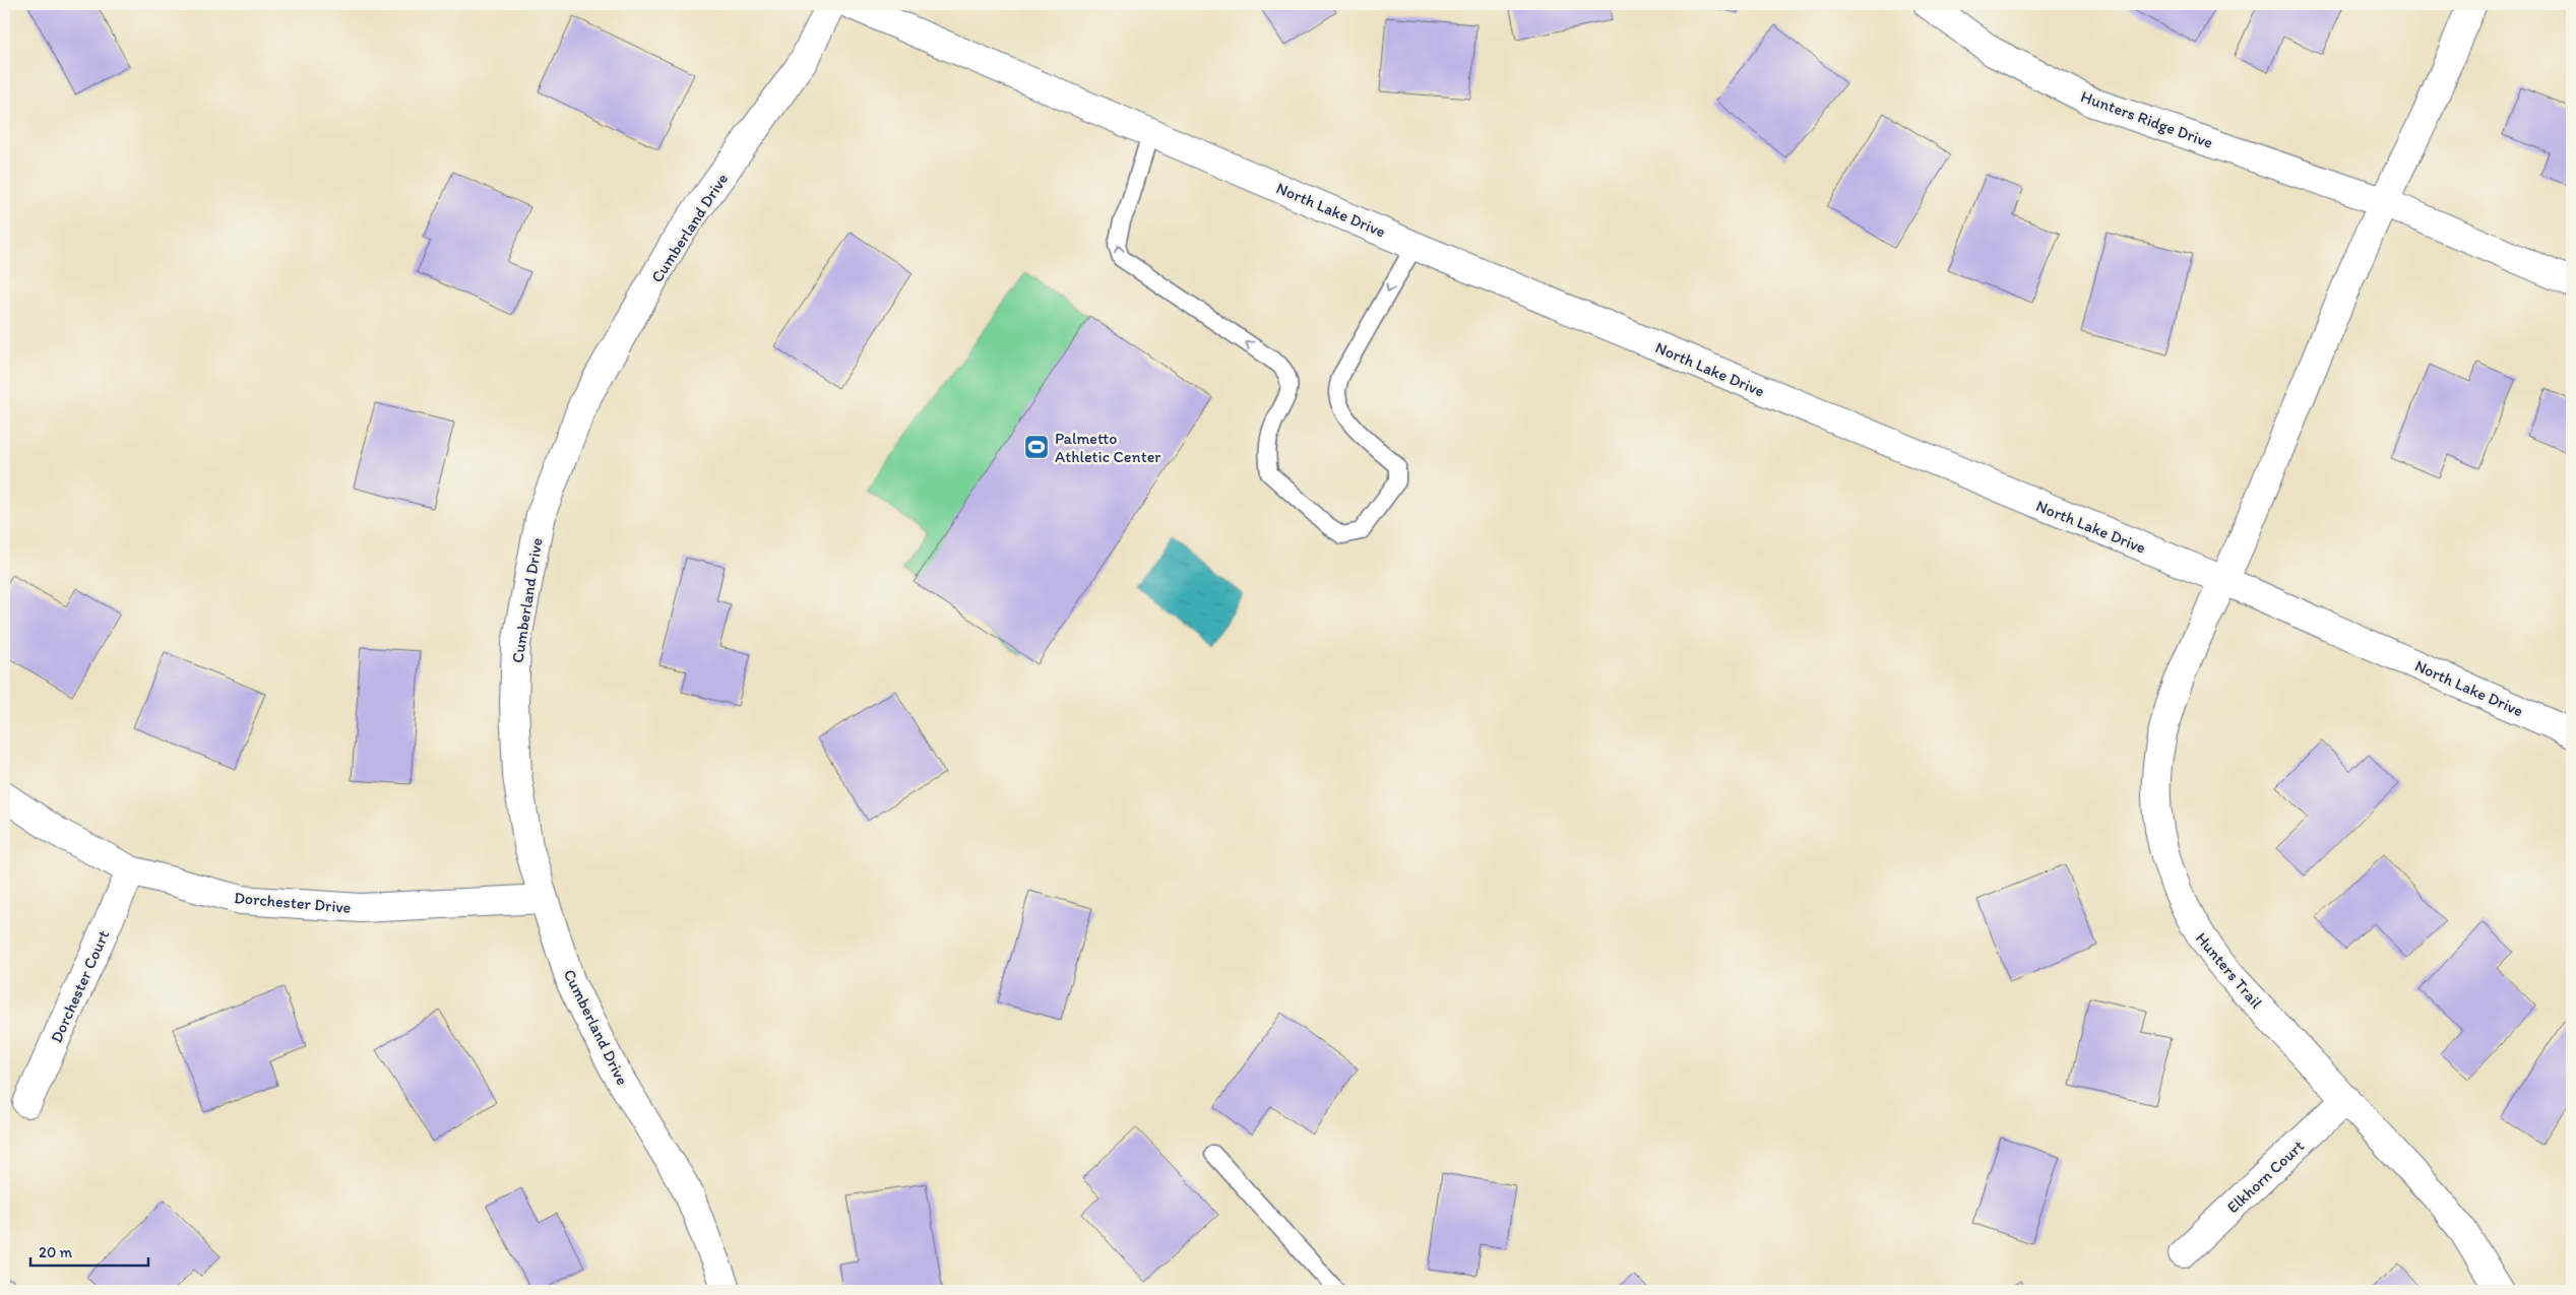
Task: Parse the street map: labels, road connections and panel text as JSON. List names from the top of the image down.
{
  "streets": {
    "street": [
      "Hunters Ridge Drive",
      "North Lake Drive",
      "Cumberland Drive",
      "Dorchester Drive",
      "Hunters Trail",
      "Dorchester Court",
      "Elkhorn Court"
    ]
  },
  "crossings": [
    ["North Lake Drive", "Hunters Trail"],
    ["Cumberland Drive", "Dorchester Drive"],
    ["Dorchester Drive", "Dorchester Court"],
    ["Hunters Trail", "Elkhorn Court"]
  ],
  "places": {
    "sports": ["Palmetto Athletic Center"]
  },
  "scale_bar": "20 m"
}
